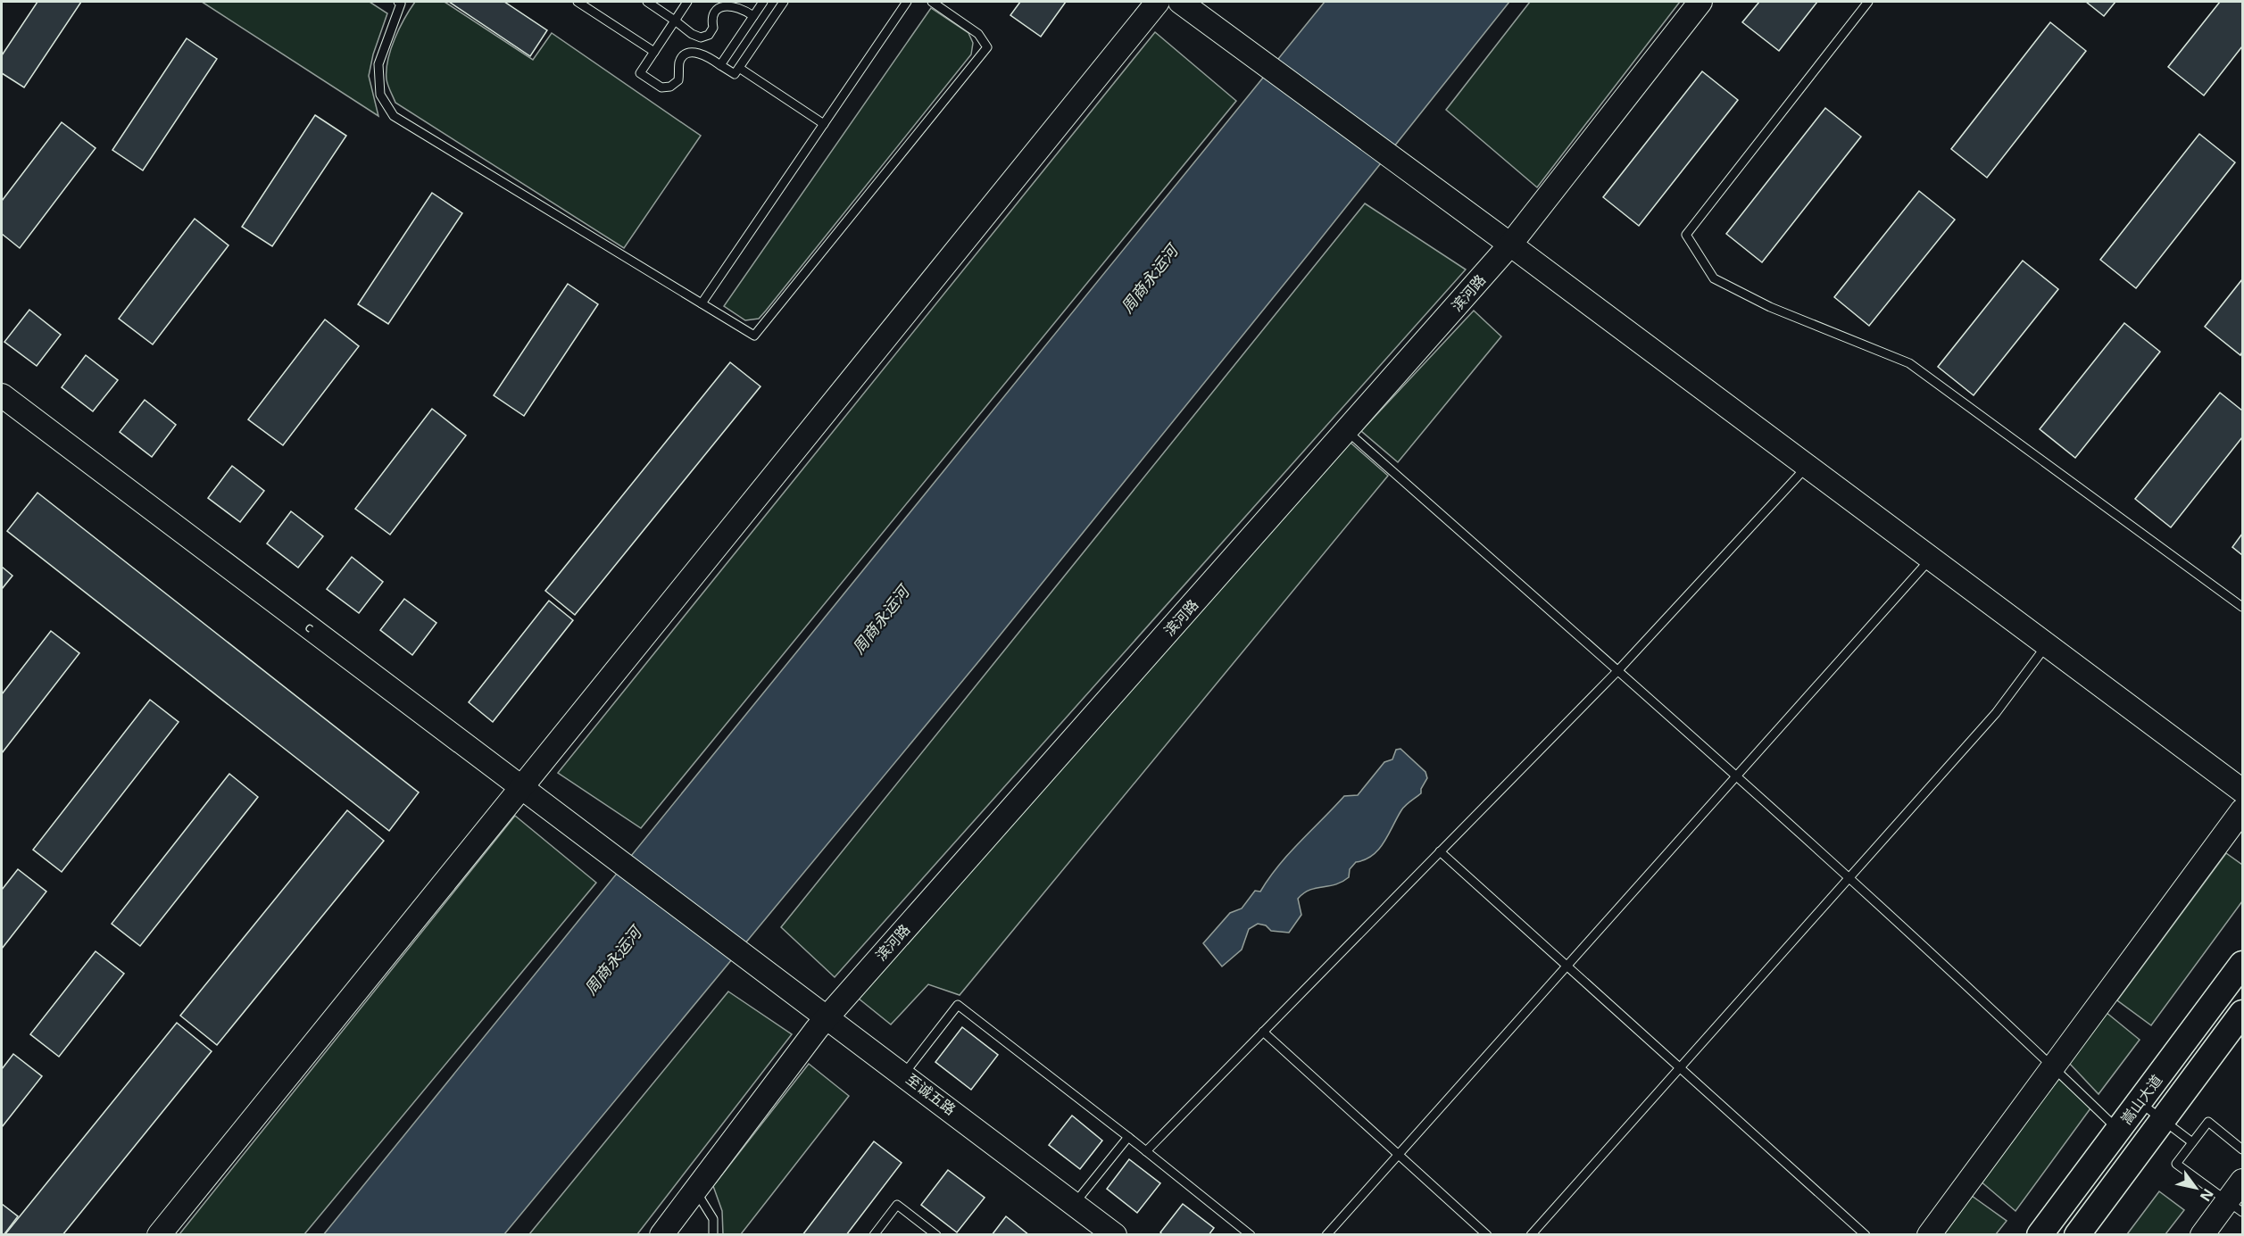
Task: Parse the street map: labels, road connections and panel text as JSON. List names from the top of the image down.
{
  "streets": {
    "main road": ["嵩山大道"],
    "street": ["滨河路", "c", "至诚五路"]
  },
  "crossings": [
    ["滨河路", "至诚五路"],
    ["c", "至诚五路"]
  ],
  "water": ["周商永运河"],
  "north": "bottom right"
}
